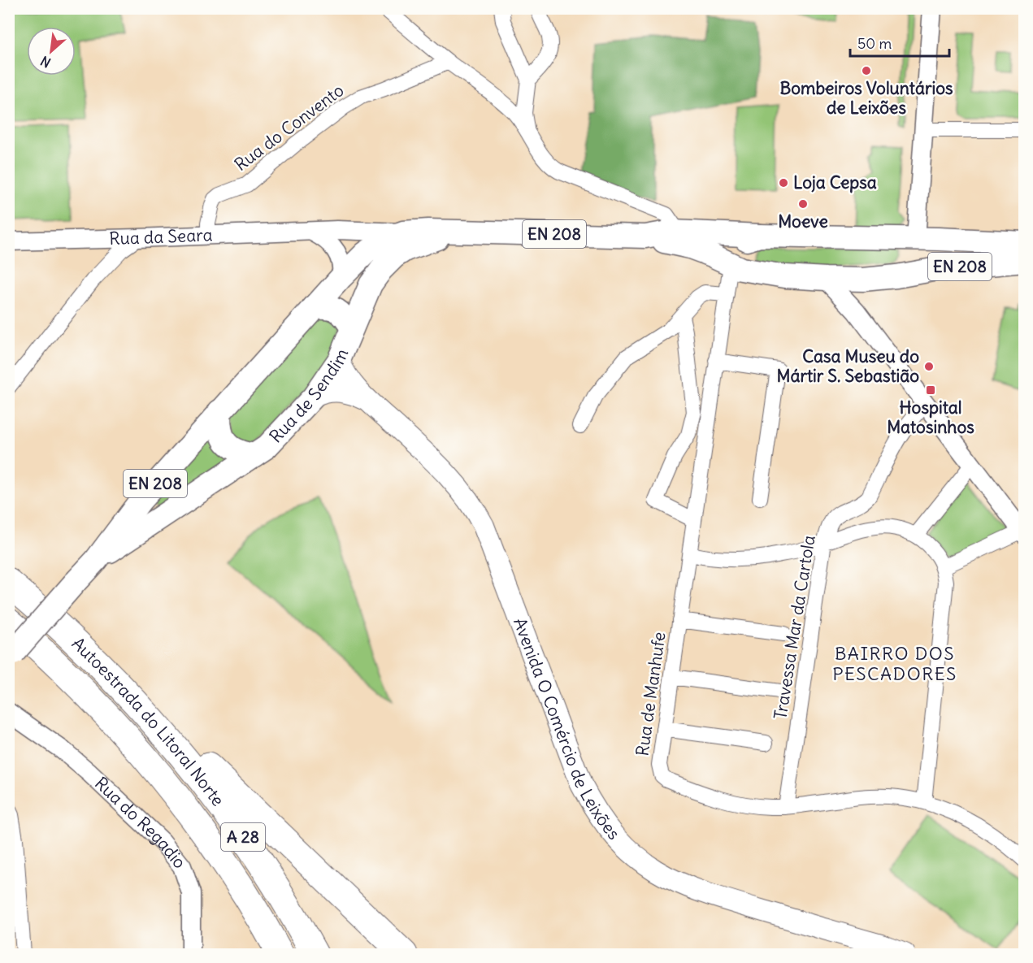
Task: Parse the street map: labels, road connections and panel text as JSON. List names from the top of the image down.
{
  "streets": {
    "highway": ["Autoestrada do Litoral Norte", "A 28"],
    "main road": ["EN 208", "Rua de Sendim", "Avenida O Comércio de Leixões"],
    "street": [
      "Rua do Convento",
      "Rua da Seara",
      "Travessa Mar da Cartola",
      "Rua de Manhufe",
      "Rua do Regadio"
    ]
  },
  "crossings": [
    ["Rua do Convento", "Rua da Seara"],
    ["EN 208", "Rua de Sendim"],
    ["Rua da Seara", "Rua de Sendim"],
    ["Rua de Sendim", "Rua de Manhufe"],
    ["Rua de Sendim", "Avenida O Comércio de Leixões"],
    ["Travessa Mar da Cartola", "Rua de Manhufe"]
  ],
  "districts": ["BAIRRO DOS PESCADORES"],
  "places": {
    "other": [
      "Bombeiros Voluntários de Leixões",
      "Loja Cepsa",
      "Moeve",
      "Casa Museu do Mártir S. Sebastião"
    ],
    "transit": ["Hospital Matosinhos"]
  },
  "scale_bar": "50 m",
  "north": "bottom left"
}
